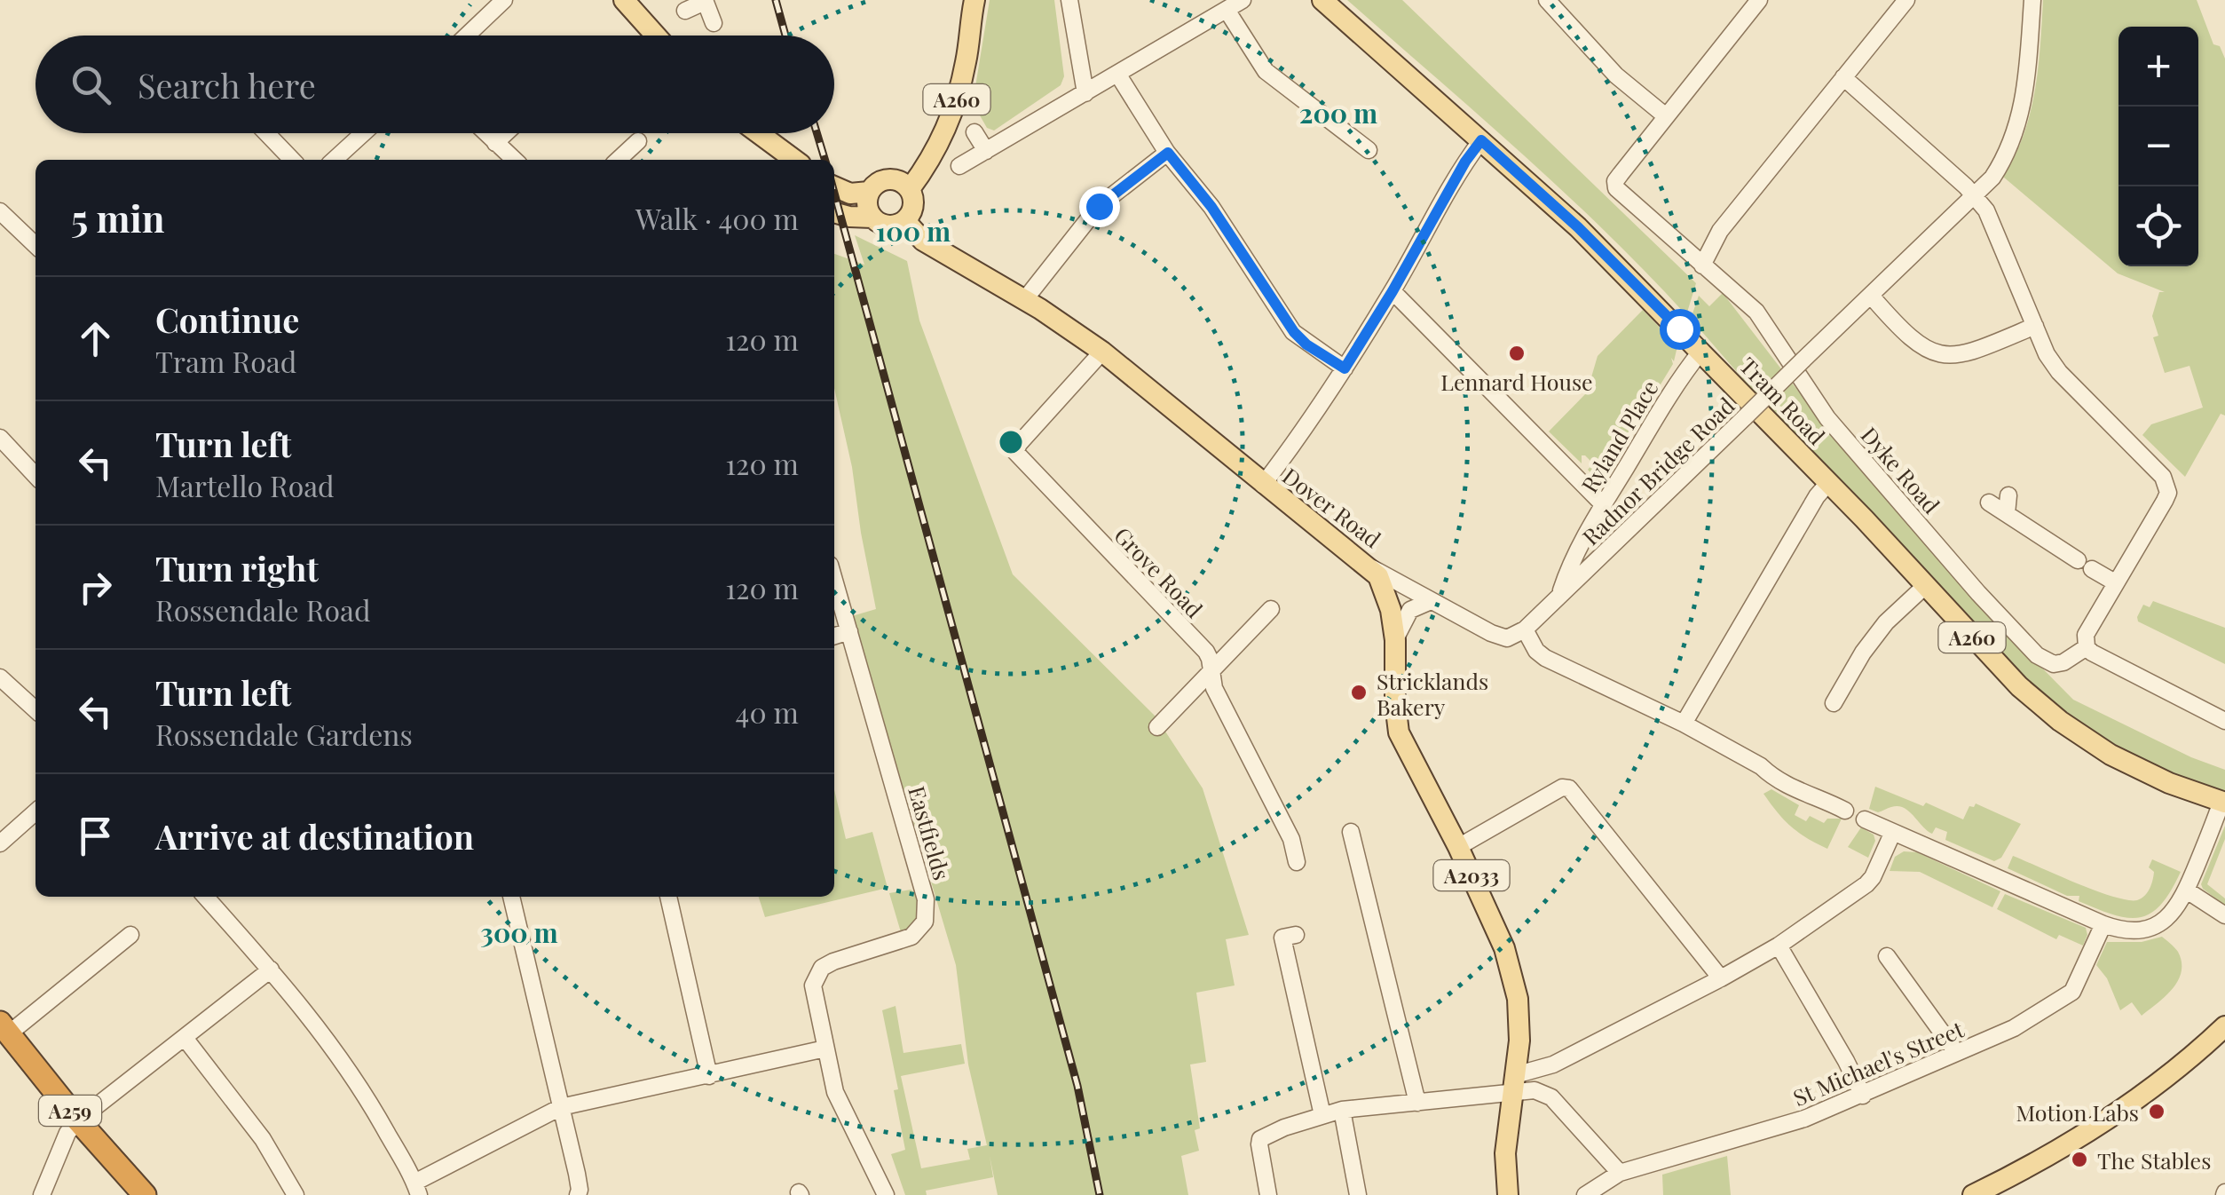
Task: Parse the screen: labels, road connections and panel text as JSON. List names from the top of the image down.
{
  "streets": {
    "highway": ["A259"],
    "main road": [
      "A260",
      "Tram Road",
      "Dover Road",
      "A2033"
    ],
    "street": [
      "Ryland Place",
      "Dyke Road",
      "Radnor Bridge Road",
      "Grove Road",
      "Eastfields",
      "St Michael's Street"
    ]
  },
  "crossings": [
    ["A260", "Dover Road"],
    ["Tram Road", "Ryland Place"],
    ["Ryland Place", "Radnor Bridge Road"],
    ["Dover Road", "Grove Road"]
  ],
  "places": [
    "Lennard House",
    "Stricklands Bakery",
    "Motion Labs",
    "The Stables"
  ],
  "page": {
    "map_buttons": ["+", "−"],
    "search": "Search here",
    "heading": ["5 min", "Walk · 400 m"],
    "list": [
      ["Continue", "Tram Road", "120 m"],
      ["Turn left", "Martello Road", "120 m"],
      ["Turn right", "Rossendale Road", "120 m"],
      ["Turn left", "Rossendale Gardens", "40 m"],
      "Arrive at destination"
    ]
  },
  "rings": ["200 m", "100 m", "300 m"]
}
